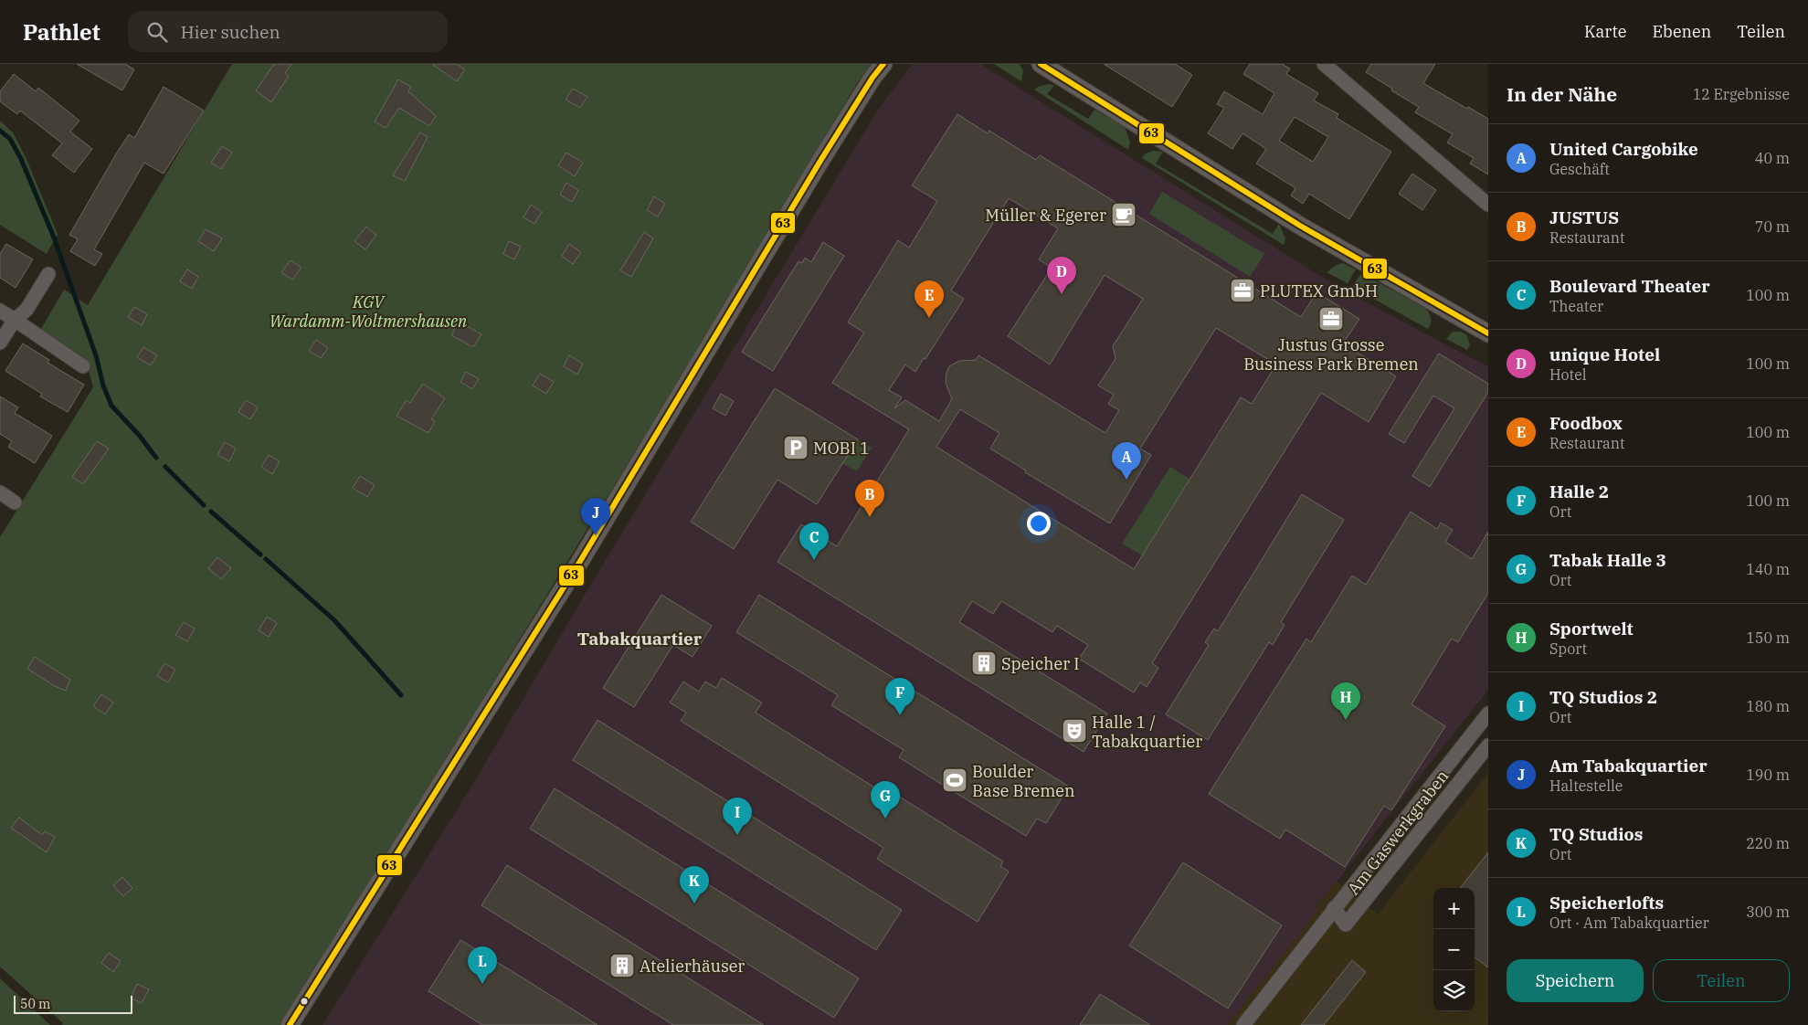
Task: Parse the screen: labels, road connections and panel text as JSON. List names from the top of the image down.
{
  "streets": {
    "street": ["Am Gaswerkgraben"]
  },
  "districts": ["Tabakquartier"],
  "parks": ["KGV Wardamm-Woltmershausen"],
  "places": {
    "cafe": ["Müller & Egerer"],
    "office": ["PLUTEX GmbH", "Justus Grosse Business Park Bremen"],
    "parking": ["MOBI 1"],
    "building": ["Speicher I", "Atelierhäuser"],
    "theatre": ["Halle 1 / Tabakquartier"],
    "sports": ["Boulder Base Bremen"]
  },
  "lines": ["transit line 63"],
  "scale_bar": "50 m",
  "page": {
    "header": "Pathlet",
    "search": "Hier suchen",
    "nav": ["Karte", "Ebenen", "Teilen"],
    "heading": ["In der Nähe", "12 Ergebnisse"],
    "list": [
      {
        "mark": "A",
        "name": "United Cargobike",
        "note": "Geschäft",
        "value": "40 m"
      },
      {
        "mark": "B",
        "name": "JUSTUS",
        "note": "Restaurant",
        "value": "70 m"
      },
      {
        "mark": "C",
        "name": "Boulevard Theater",
        "note": "Theater",
        "value": "100 m"
      },
      {
        "mark": "D",
        "name": "unique Hotel",
        "note": "Hotel",
        "value": "100 m"
      },
      {
        "mark": "E",
        "name": "Foodbox",
        "note": "Restaurant",
        "value": "100 m"
      },
      {
        "mark": "F",
        "name": "Halle 2",
        "note": "Ort",
        "value": "100 m"
      },
      {
        "mark": "G",
        "name": "Tabak Halle 3",
        "note": "Ort",
        "value": "140 m"
      },
      {
        "mark": "H",
        "name": "Sportwelt",
        "note": "Sport",
        "value": "150 m"
      },
      {
        "mark": "I",
        "name": "TQ Studios 2",
        "note": "Ort",
        "value": "180 m"
      },
      {
        "mark": "J",
        "name": "Am Tabakquartier",
        "note": "Haltestelle",
        "value": "190 m"
      },
      {
        "mark": "K",
        "name": "TQ Studios",
        "note": "Ort",
        "value": "220 m"
      },
      {
        "mark": "L",
        "name": "Speicherlofts",
        "note": "Ort · Am Tabakquartier",
        "value": "300 m"
      }
    ],
    "pins": [
      "D",
      "E",
      "A",
      "B",
      "J",
      "C",
      "F",
      "H",
      "G",
      "I",
      "K",
      "L"
    ],
    "map_buttons": ["+", "−"],
    "buttons": ["Speichern", "Teilen"],
    "scale": "50 m"
  }
}
